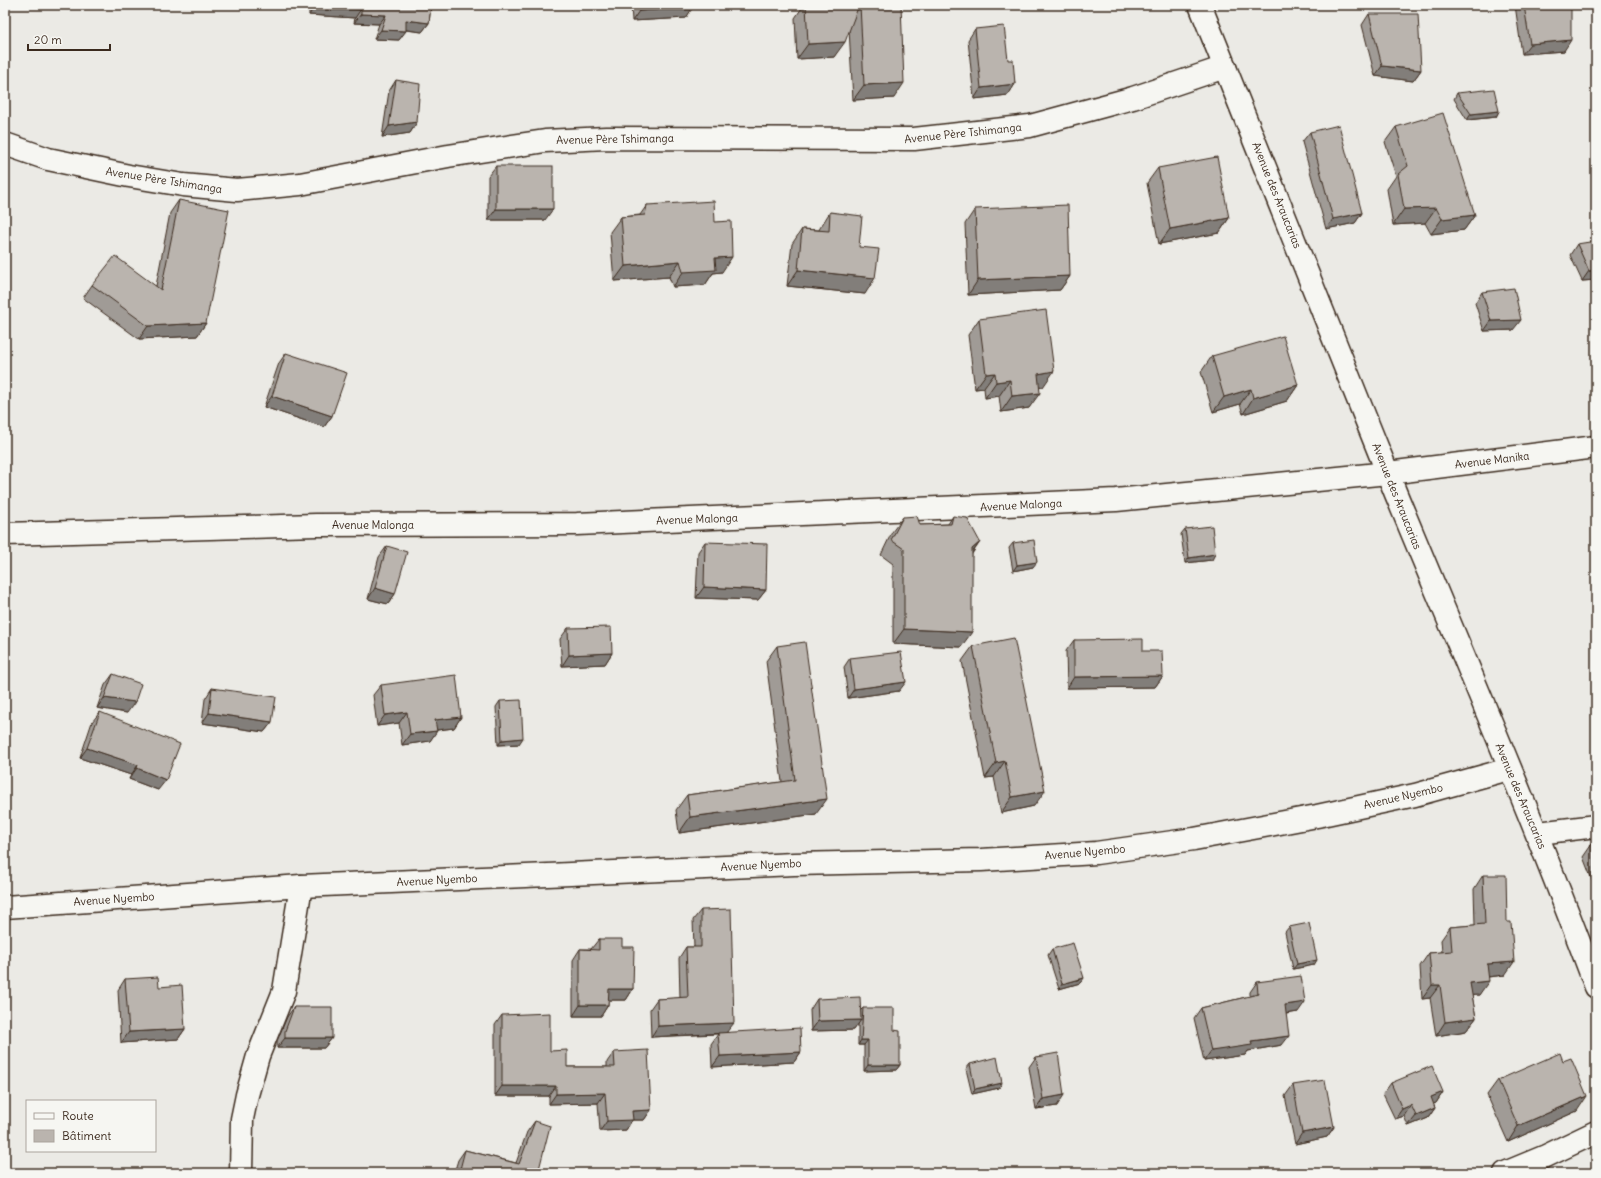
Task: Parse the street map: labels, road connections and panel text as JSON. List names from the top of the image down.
{
  "streets": {
    "street": [
      "Avenue Père Tshimanga",
      "Avenue des Araucarias",
      "Avenue Manika",
      "Avenue Malonga",
      "Avenue Nyembo"
    ]
  },
  "crossings": [
    ["Avenue Père Tshimanga", "Avenue des Araucarias"],
    ["Avenue des Araucarias", "Avenue Manika"],
    ["Avenue des Araucarias", "Avenue Malonga"],
    ["Avenue des Araucarias", "Avenue Nyembo"],
    ["Avenue Manika", "Avenue Malonga"]
  ],
  "legend": ["Route", "Bâtiment"],
  "scale_bar": "20 m"
}
